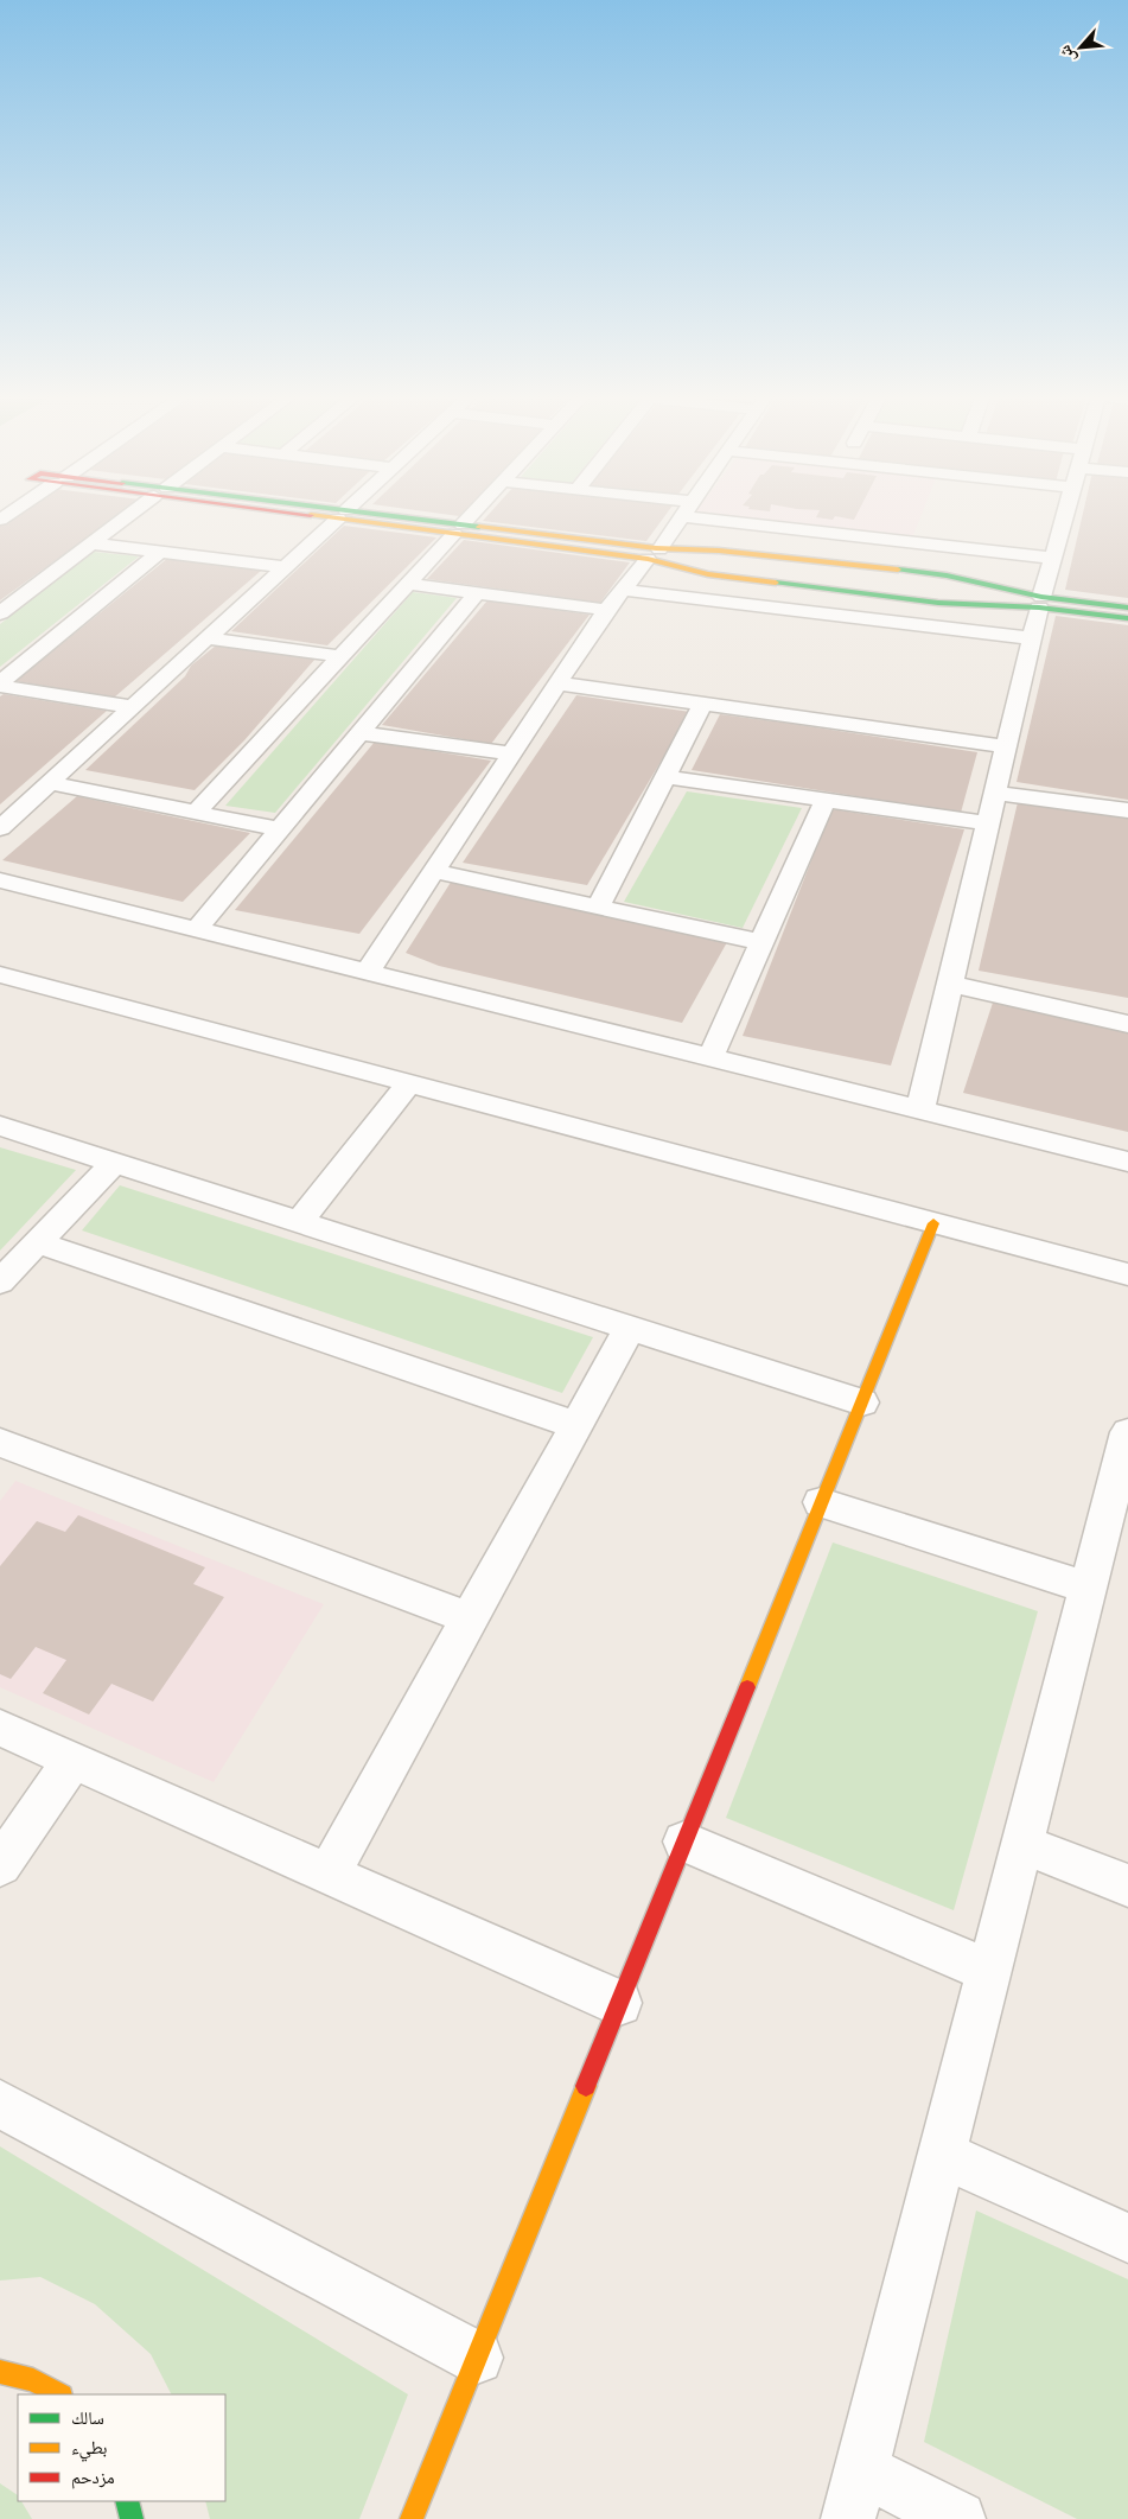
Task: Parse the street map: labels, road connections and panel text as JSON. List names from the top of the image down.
{
  "legend": ["سالك", "بطيء", "مزدحم"],
  "north": "bottom left"
}
